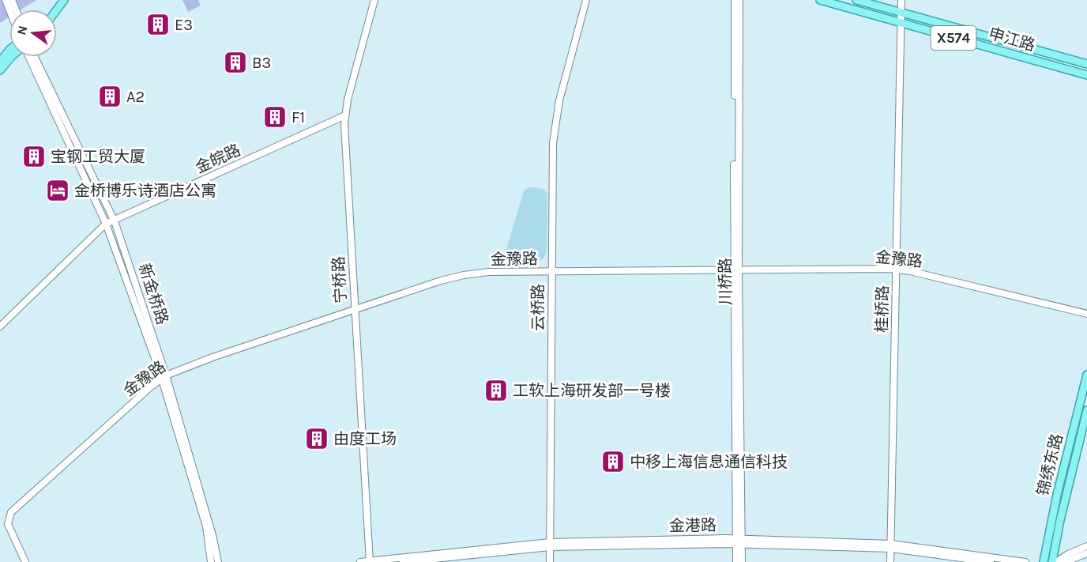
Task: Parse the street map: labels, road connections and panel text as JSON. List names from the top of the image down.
{
  "streets": {
    "main road": ["X574", "申江路", "锦绣东路"],
    "street": [
      "金皖路",
      "金豫路",
      "宁桥路",
      "川桥路",
      "新金桥路",
      "云桥路",
      "桂桥路",
      "金港路"
    ]
  },
  "crossings": [
    ["申江路", "桂桥路"],
    ["金皖路", "宁桥路"],
    ["金皖路", "新金桥路"],
    ["金豫路", "宁桥路"],
    ["金豫路", "川桥路"],
    ["金豫路", "新金桥路"],
    ["金豫路", "云桥路"],
    ["金豫路", "桂桥路"],
    ["宁桥路", "金港路"],
    ["川桥路", "金港路"],
    ["云桥路", "金港路"],
    ["桂桥路", "金港路"]
  ],
  "places": {
    "building": [
      "E3",
      "B3",
      "A2",
      "F1",
      "宝钢工贸大厦",
      "工软上海研发部一号楼",
      "由度工场",
      "中移上海信息通信科技"
    ],
    "hotel": ["金桥博乐诗酒店公寓"]
  },
  "north": "left"
}
